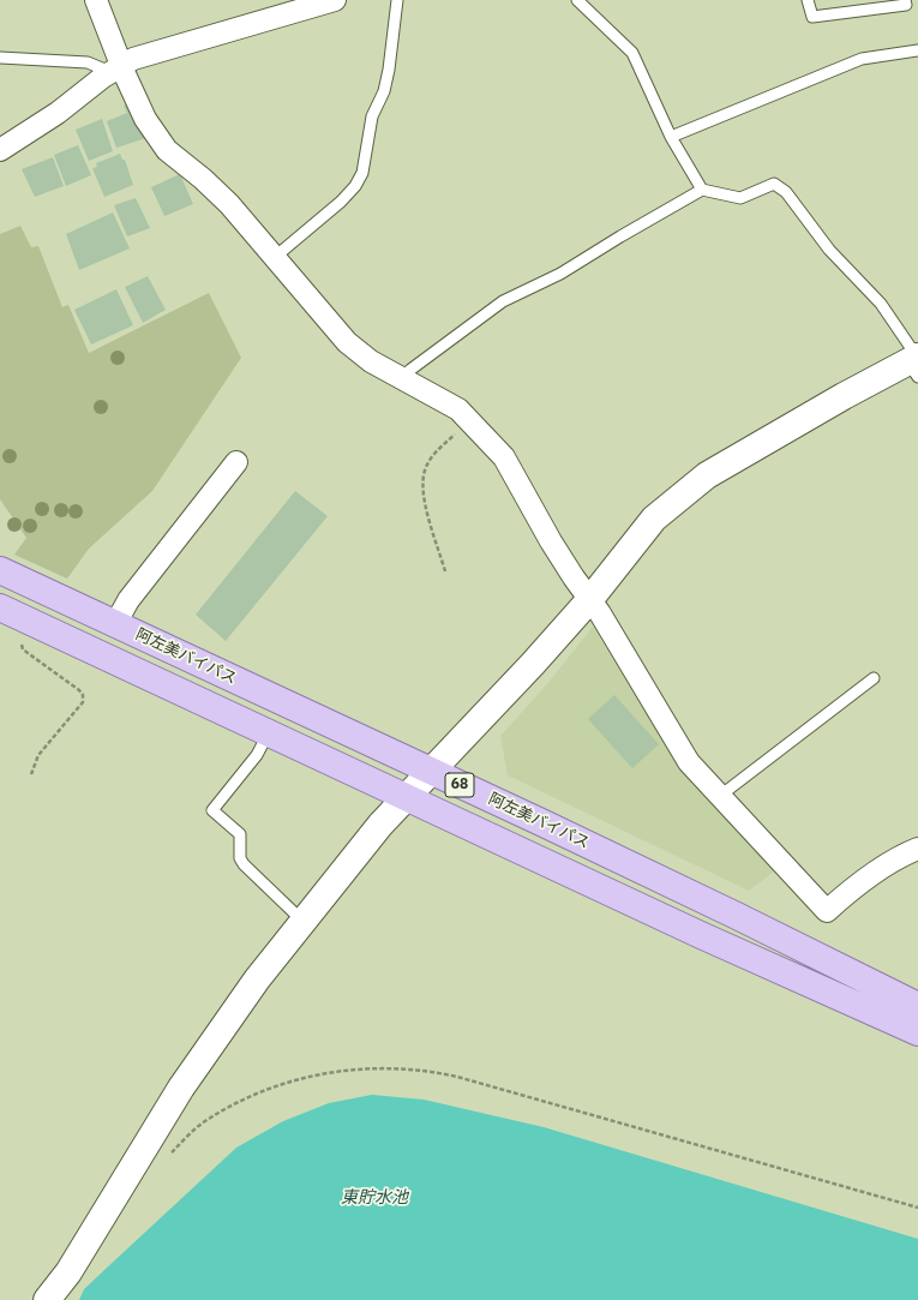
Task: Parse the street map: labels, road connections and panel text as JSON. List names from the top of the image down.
{
  "streets": {
    "main road": ["阿左美バイパス", "68"]
  },
  "water": ["東貯水池"]
}
